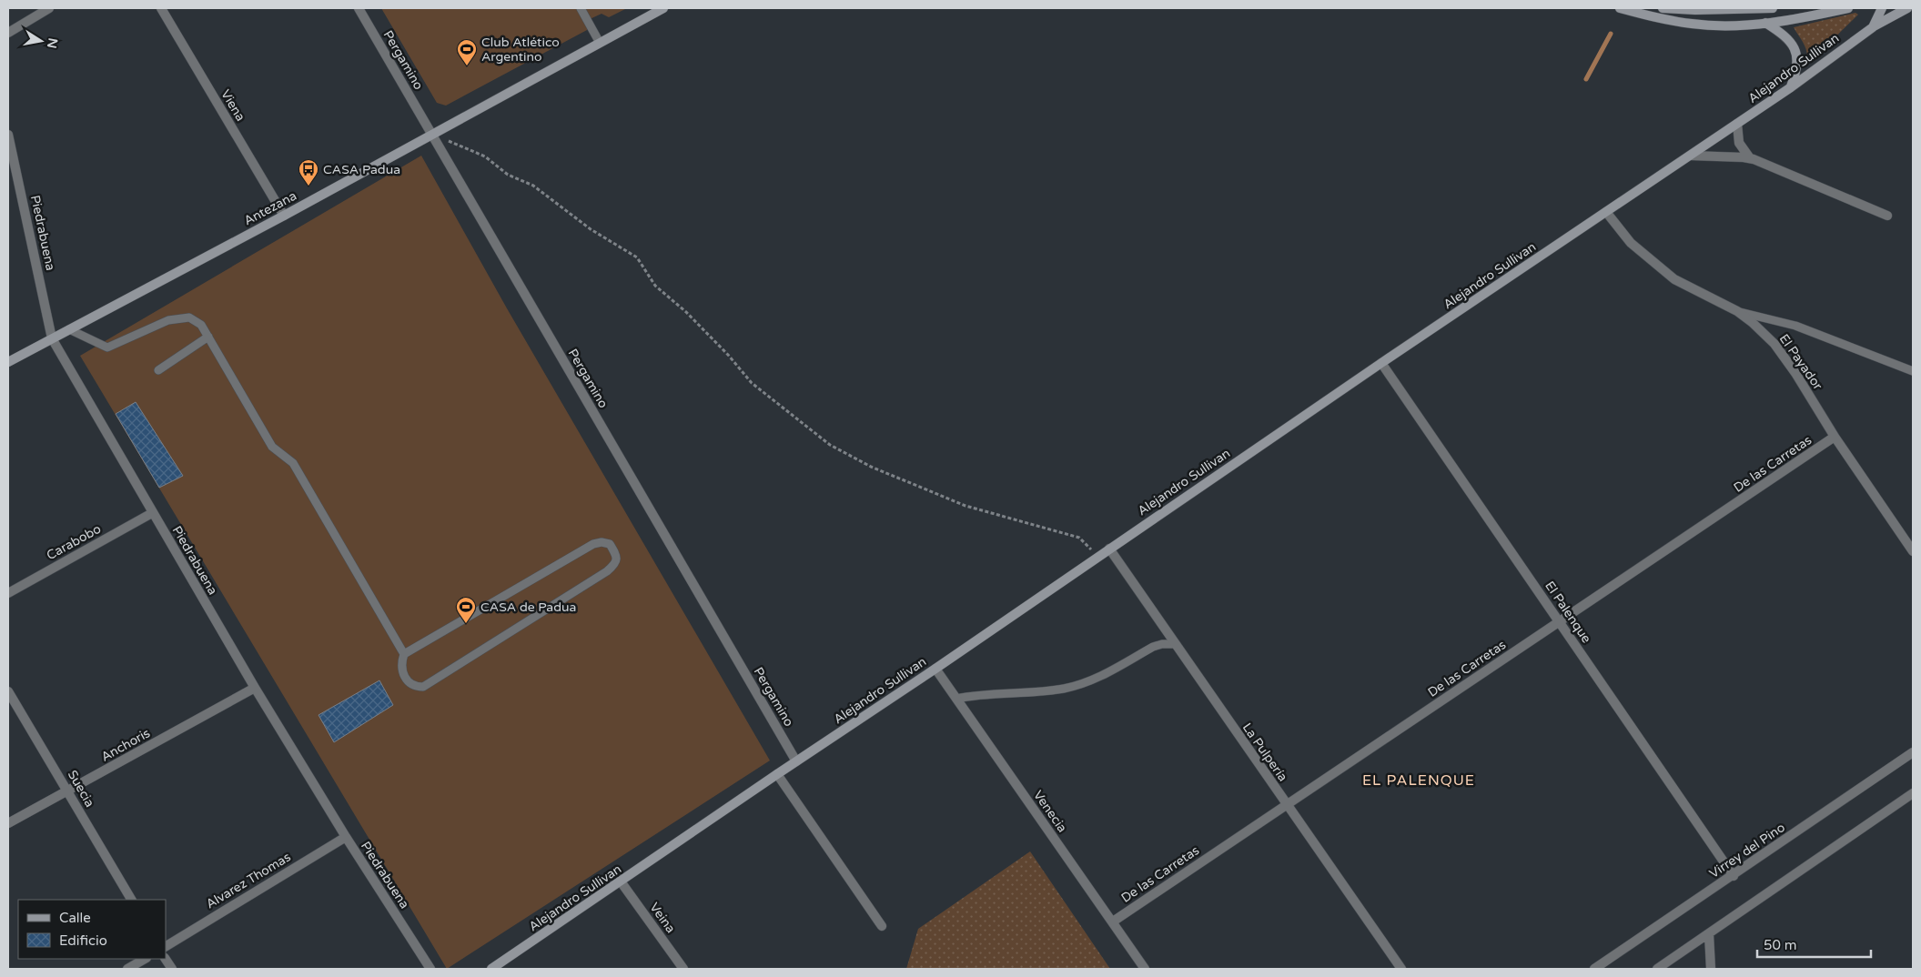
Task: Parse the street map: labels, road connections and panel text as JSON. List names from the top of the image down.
{
  "streets": {
    "street": [
      "Pergamino",
      "Alejandro Sullivan",
      "Viena",
      "Antezana",
      "Piedrabuena",
      "El Payador",
      "De las Carretas",
      "Carabobo",
      "El Palenque",
      "Anchoris",
      "La Pulpería",
      "Suecia",
      "Venecia",
      "Virrey del Pino",
      "Alvarez Thomas",
      "Veina"
    ]
  },
  "crossings": [
    ["Pergamino", "Alejandro Sullivan"],
    ["Pergamino", "Antezana"],
    ["Alejandro Sullivan", "El Payador"],
    ["Alejandro Sullivan", "El Palenque"],
    ["Alejandro Sullivan", "La Pulpería"],
    ["Alejandro Sullivan", "Venecia"],
    ["Alejandro Sullivan", "Veina"],
    ["Viena", "Antezana"],
    ["Antezana", "Piedrabuena"],
    ["Piedrabuena", "Carabobo"],
    ["Piedrabuena", "Anchoris"],
    ["Piedrabuena", "Alvarez Thomas"],
    ["El Payador", "De las Carretas"],
    ["De las Carretas", "El Palenque"],
    ["De las Carretas", "La Pulpería"],
    ["De las Carretas", "Venecia"],
    ["El Palenque", "Virrey del Pino"],
    ["Anchoris", "Suecia"]
  ],
  "districts": ["EL PALENQUE"],
  "places": {
    "sports": ["Club Atlético Argentino", "CASA de Padua"],
    "bus stop": ["CASA Padua"]
  },
  "legend": ["Calle", "Edificio"],
  "scale_bar": "50 m",
  "north": "right"
}
